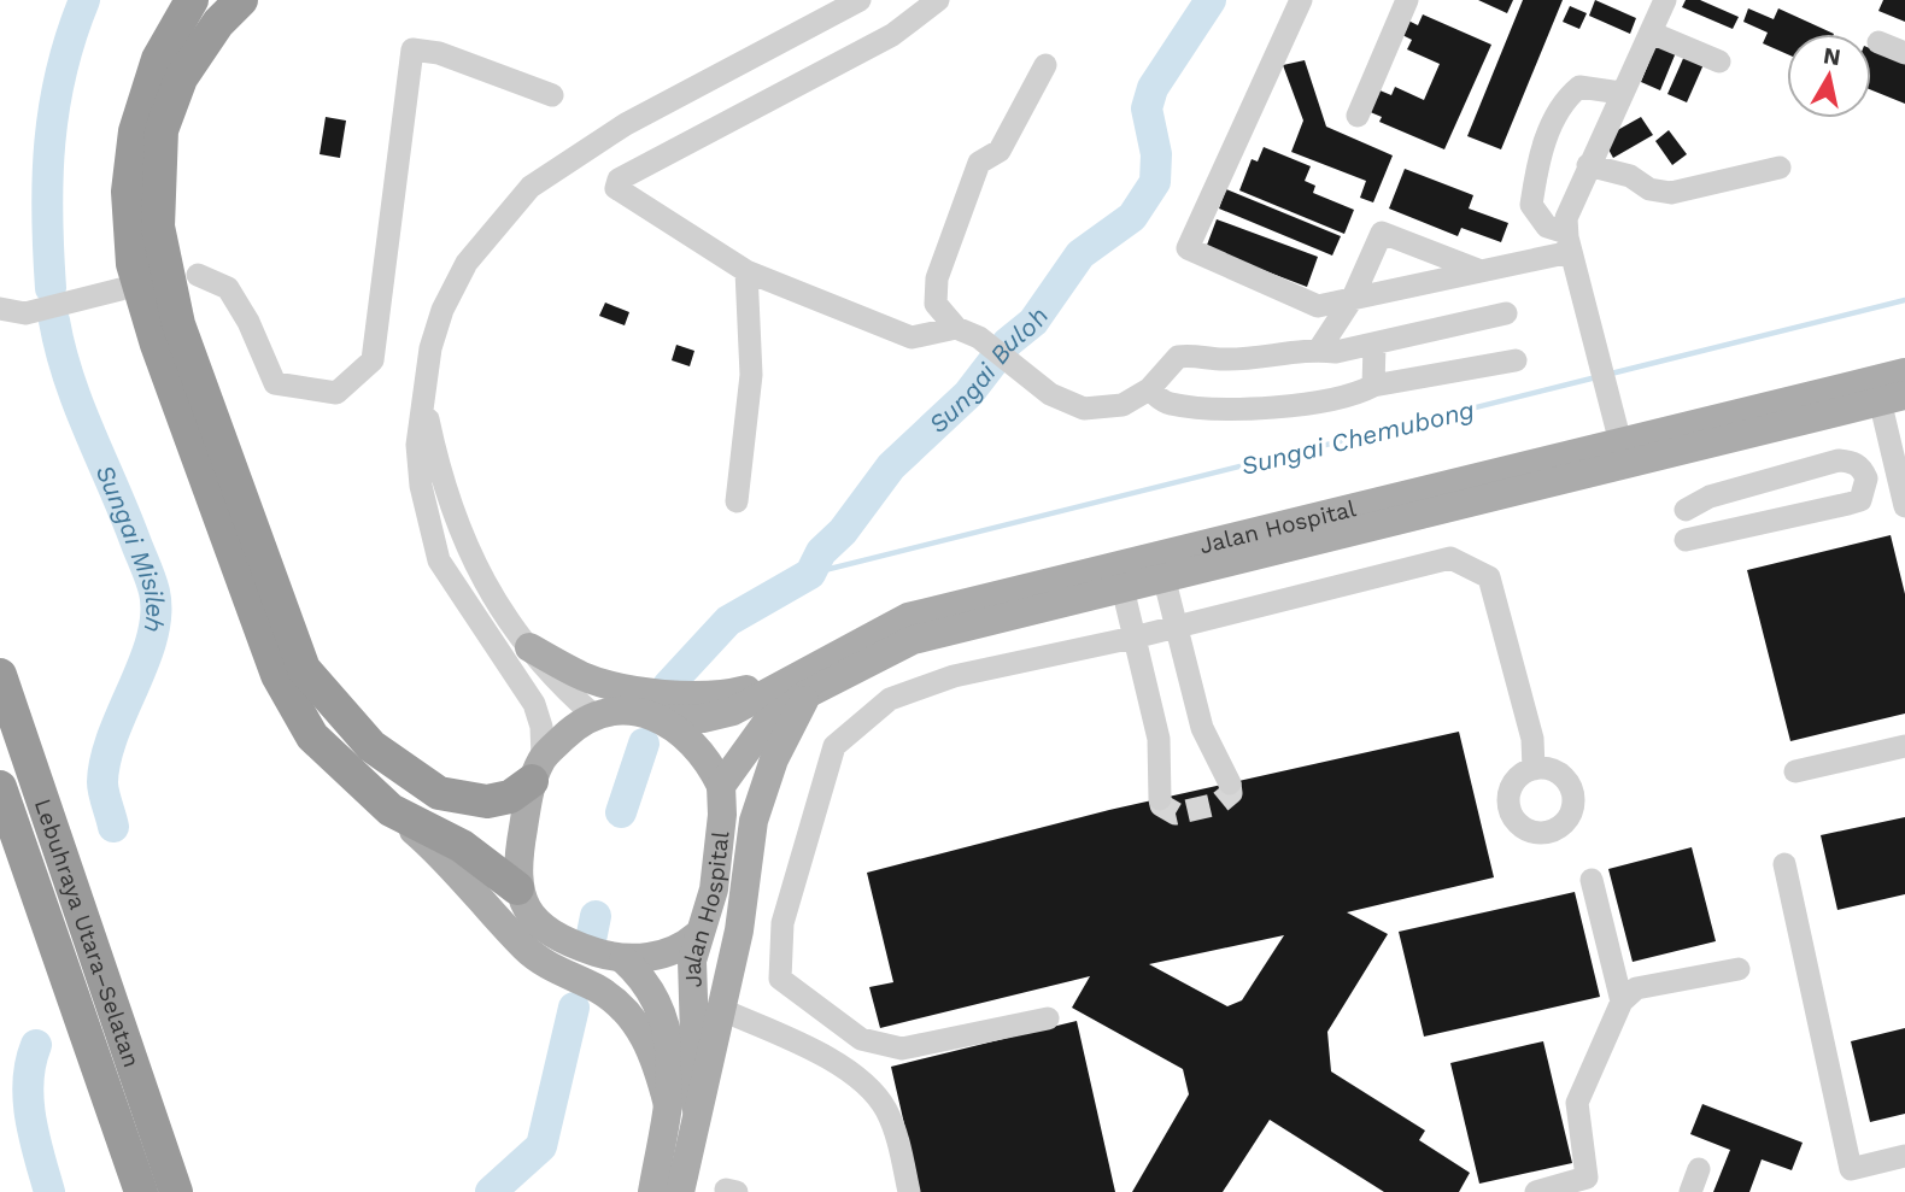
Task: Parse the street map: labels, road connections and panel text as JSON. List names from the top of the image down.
{
  "streets": {
    "highway": ["Lebuhraya Utara–Selatan"],
    "main road": ["Jalan Hospital"]
  },
  "water": ["Sungai Buloh", "Sungai Chemubong", "Sungai Misileh"],
  "north": "top"
}
